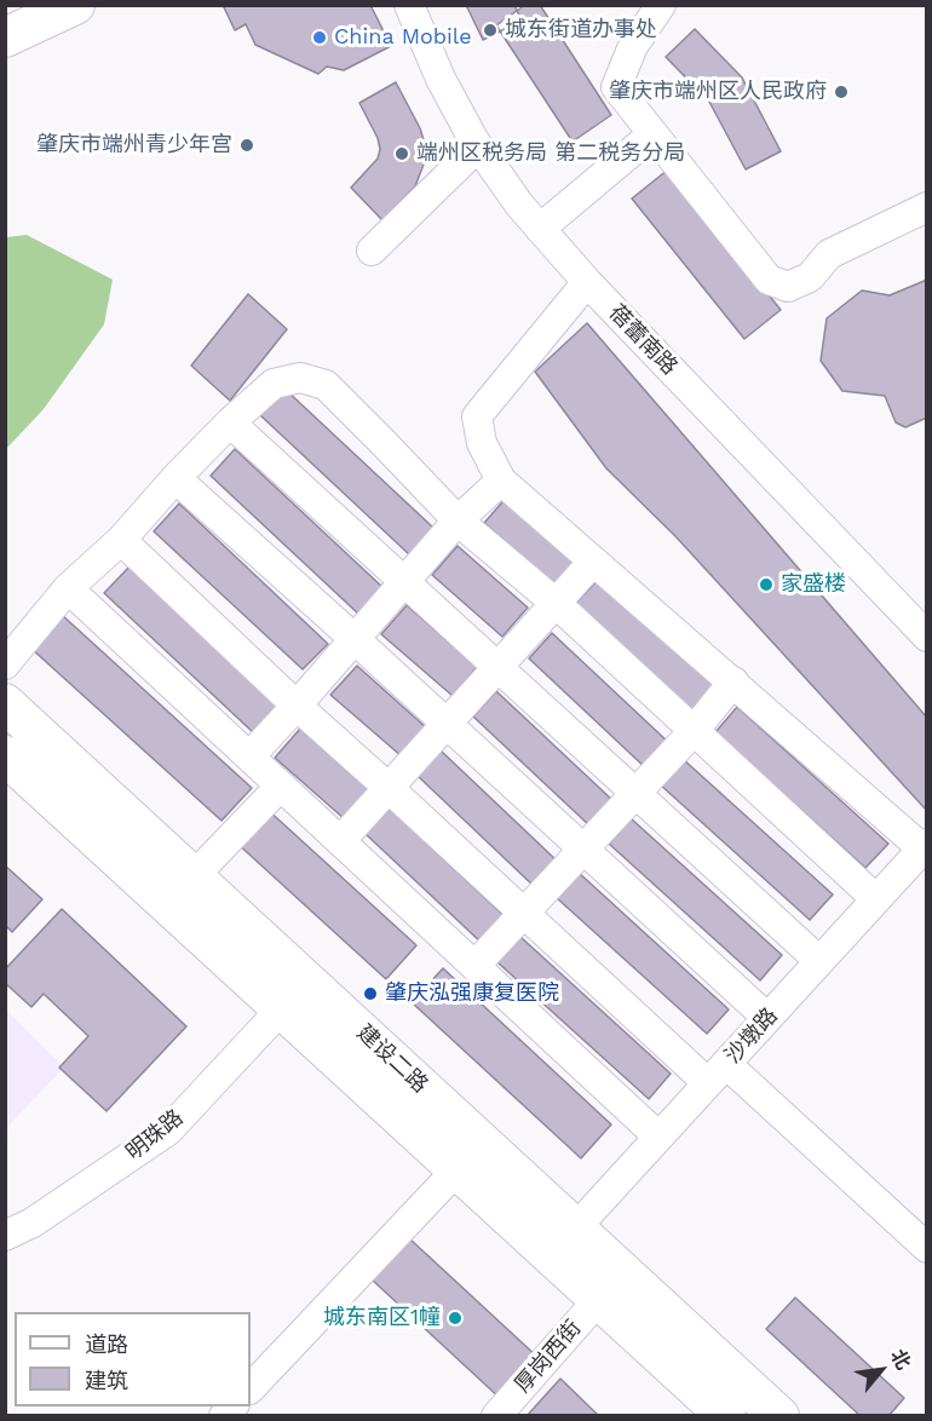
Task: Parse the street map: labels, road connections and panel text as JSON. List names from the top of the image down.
{
  "streets": {
    "main road": ["建设二路"],
    "street": [
      "蓓蕾南路",
      "沙墩路",
      "明珠路",
      "厚岗西街"
    ]
  },
  "crossings": [
    ["沙墩路", "建设二路"],
    ["建设二路", "明珠路"],
    ["建设二路", "厚岗西街"]
  ],
  "places": [
    "城东街道办事处",
    "China Mobile",
    "肇庆市端州区人民政府",
    "肇庆市端州青少年宫",
    "端州区税务局 第二税务分局",
    "家盛楼",
    "肇庆泓强康复医院",
    "城东南区1幢"
  ],
  "legend": ["道路", "建筑"],
  "north": "top right"
}
